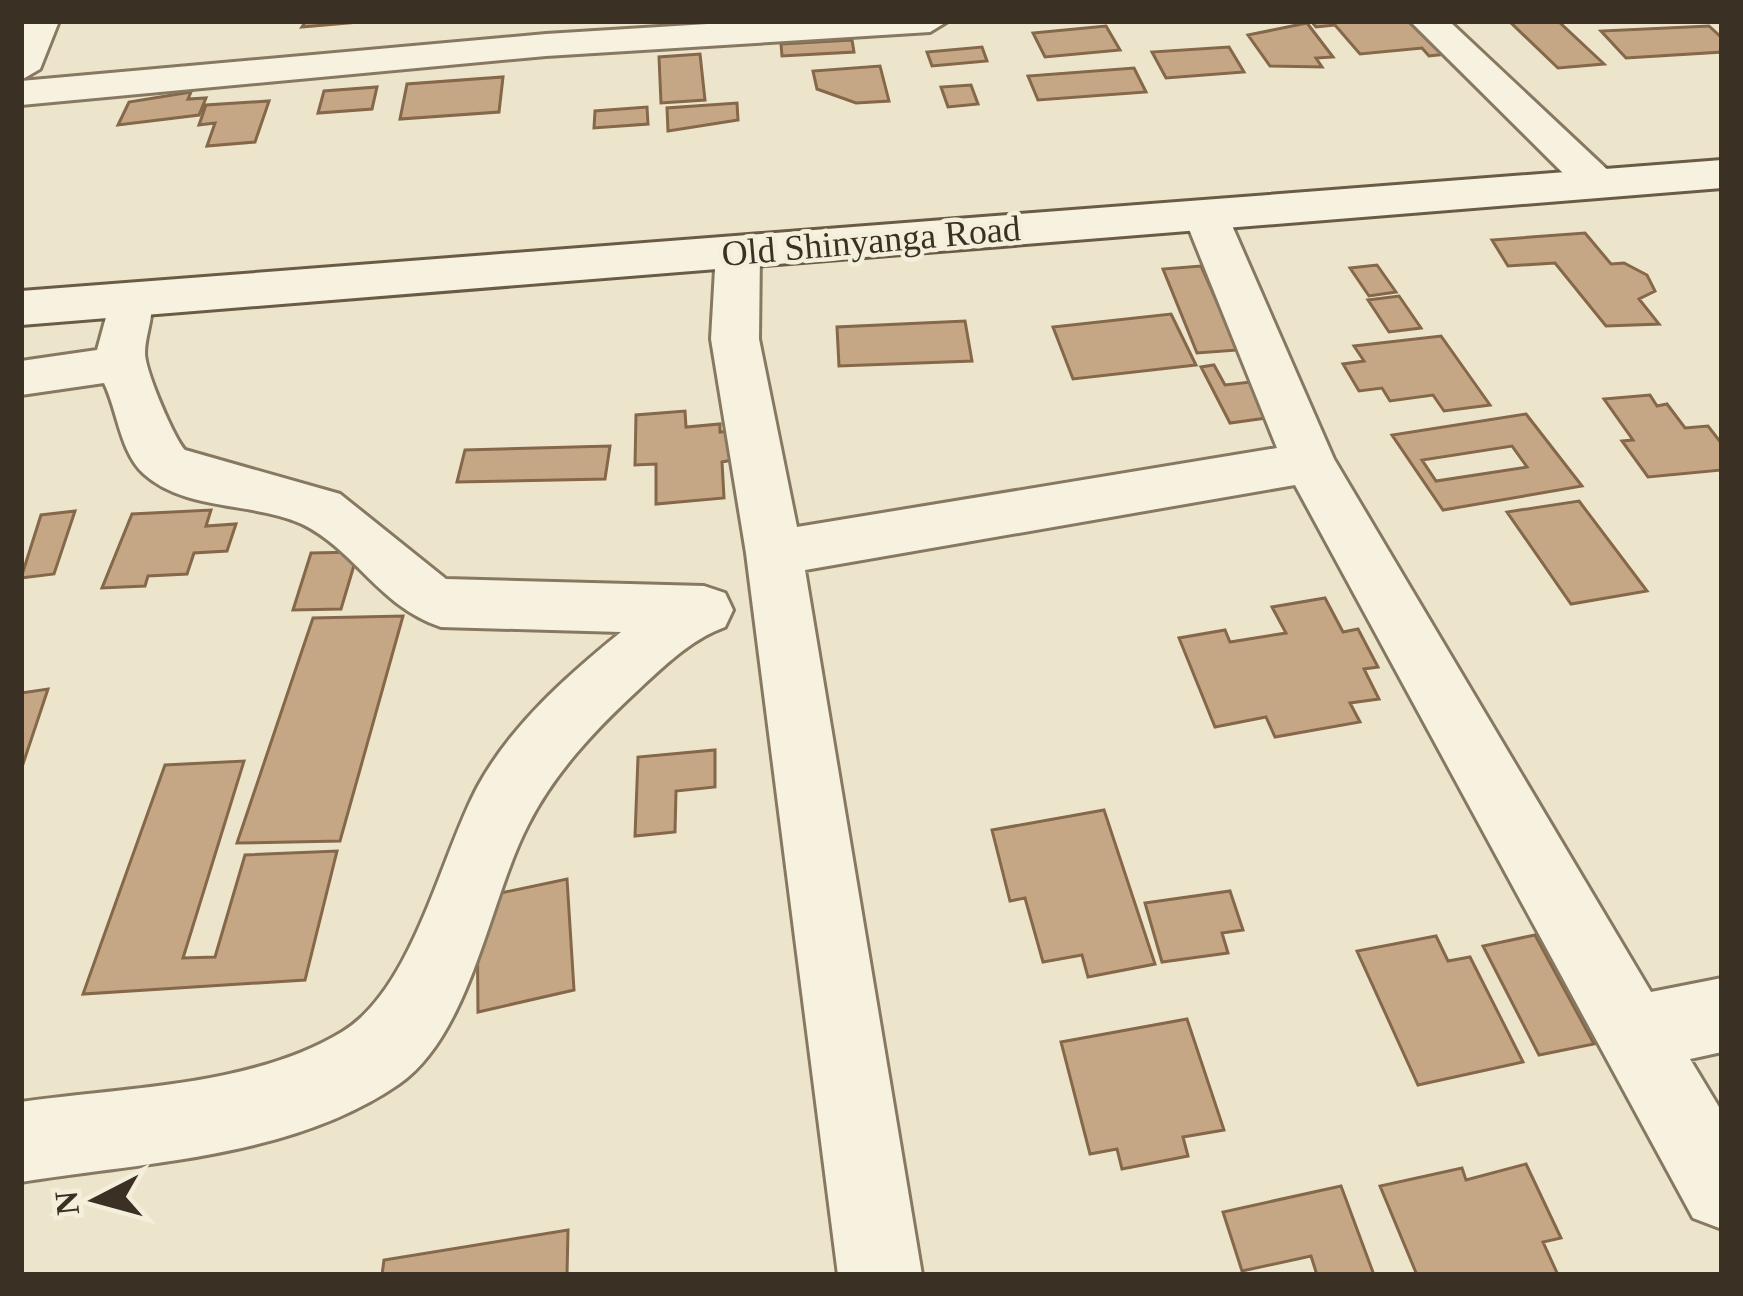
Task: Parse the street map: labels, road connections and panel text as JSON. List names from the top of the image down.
{
  "streets": {
    "main road": ["Old Shinyanga Road"]
  },
  "north": "left"
}
